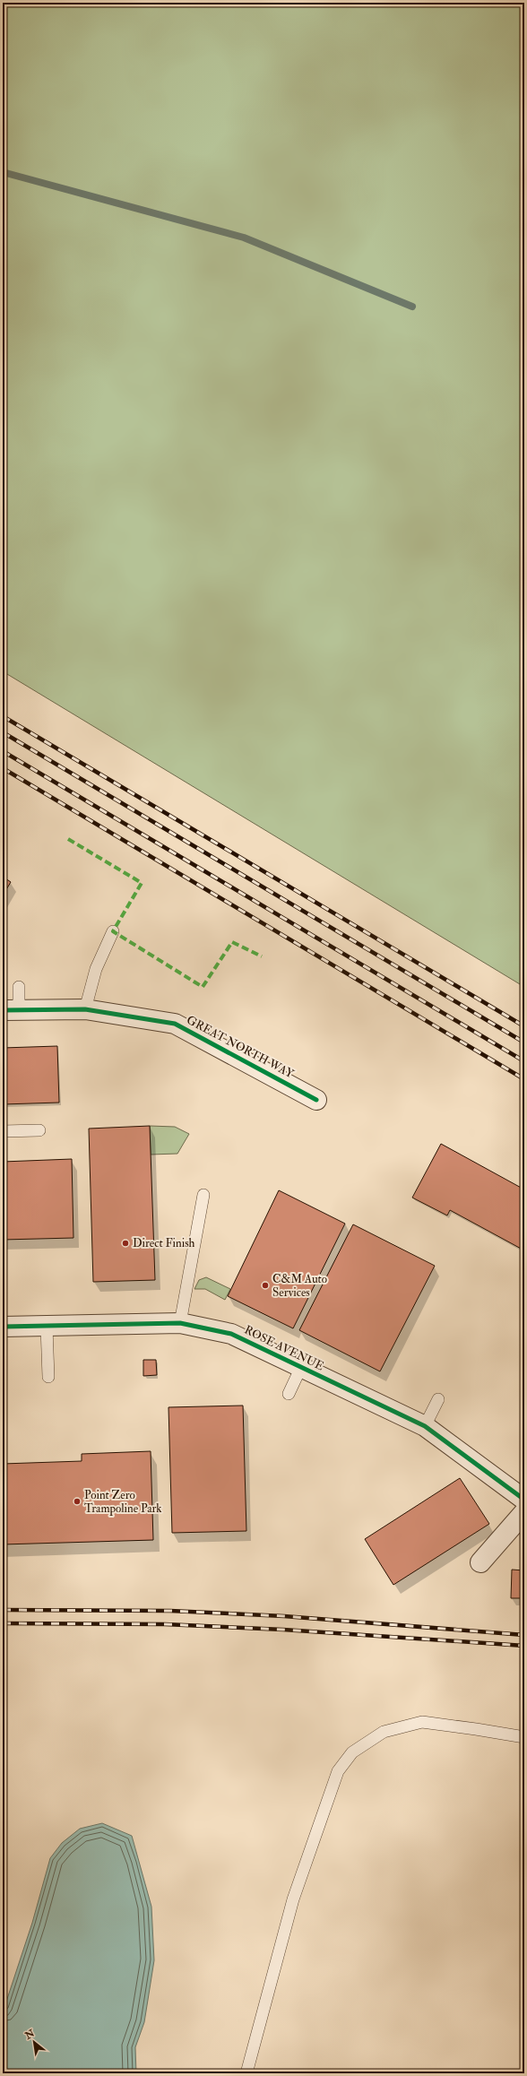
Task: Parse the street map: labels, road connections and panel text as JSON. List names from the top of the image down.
{
  "streets": {
    "street": ["GREAT NORTH WAY", "ROSE AVENUE"]
  },
  "places": ["Direct Finish", "C&M Auto Services", "Point Zero Trampoline Park"],
  "north": "top left"
}
